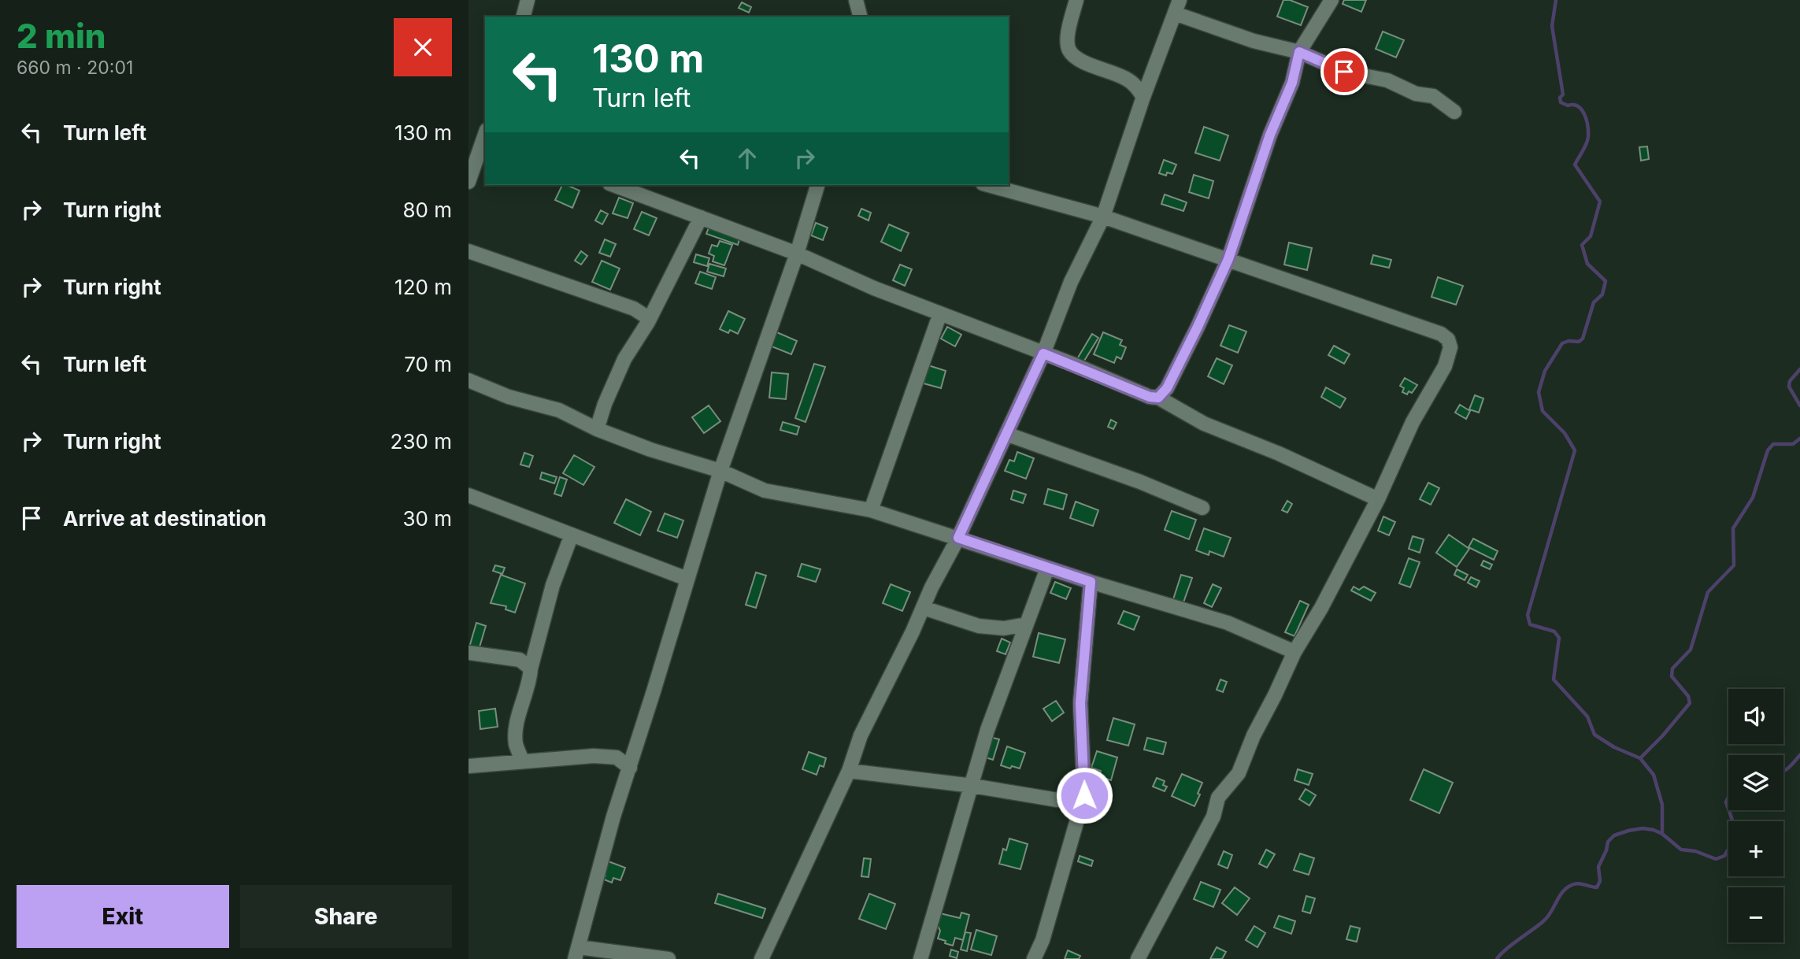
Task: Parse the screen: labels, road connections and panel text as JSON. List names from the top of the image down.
{
  "page": {
    "heading": ["2 min", "660 m · 20:01"],
    "turn": ["130 m", "Turn left"],
    "list": [
      {
        "name": "Turn left",
        "value": "130 m"
      },
      {
        "name": "Turn right",
        "value": "80 m"
      },
      {
        "name": "Turn right",
        "value": "120 m"
      },
      {
        "name": "Turn left",
        "value": "70 m"
      },
      {
        "name": "Turn right",
        "value": "230 m"
      },
      {
        "name": "Arrive at destination",
        "value": "30 m"
      }
    ],
    "map_buttons": ["+", "−"],
    "buttons": ["Exit", "Share"]
  }
}
